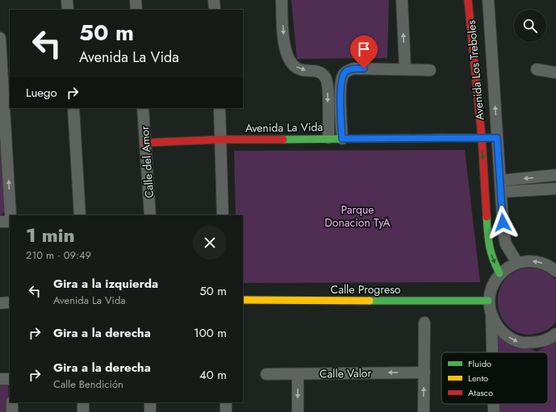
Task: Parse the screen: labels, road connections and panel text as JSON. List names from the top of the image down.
{
  "streets": {
    "street": [
      "Avenida Los Treboles",
      "Avenida La Vida",
      "Calle del Amor",
      "Calle Progreso",
      "Calle Valor"
    ]
  },
  "crossings": [
    ["Avenida Los Treboles", "Avenida La Vida"],
    ["Avenida La Vida", "Calle del Amor"]
  ],
  "one_way": ["Calle Valor"],
  "parks": ["Parque Donacion TyA"],
  "legend": ["Fluido", "Lento", "Atasco"],
  "page": {
    "turn": ["50 m", "Avenida La Vida"],
    "then": "Luego",
    "heading": ["1 min", "210 m · 09:49"],
    "list": [
      {
        "name": "Gira a la izquierda",
        "note": "Avenida La Vida",
        "value": "50 m"
      },
      {
        "name": "Gira a la derecha",
        "value": "100 m"
      },
      {
        "name": "Gira a la derecha",
        "note": "Calle Bendición",
        "value": "40 m"
      }
    ]
  }
}
